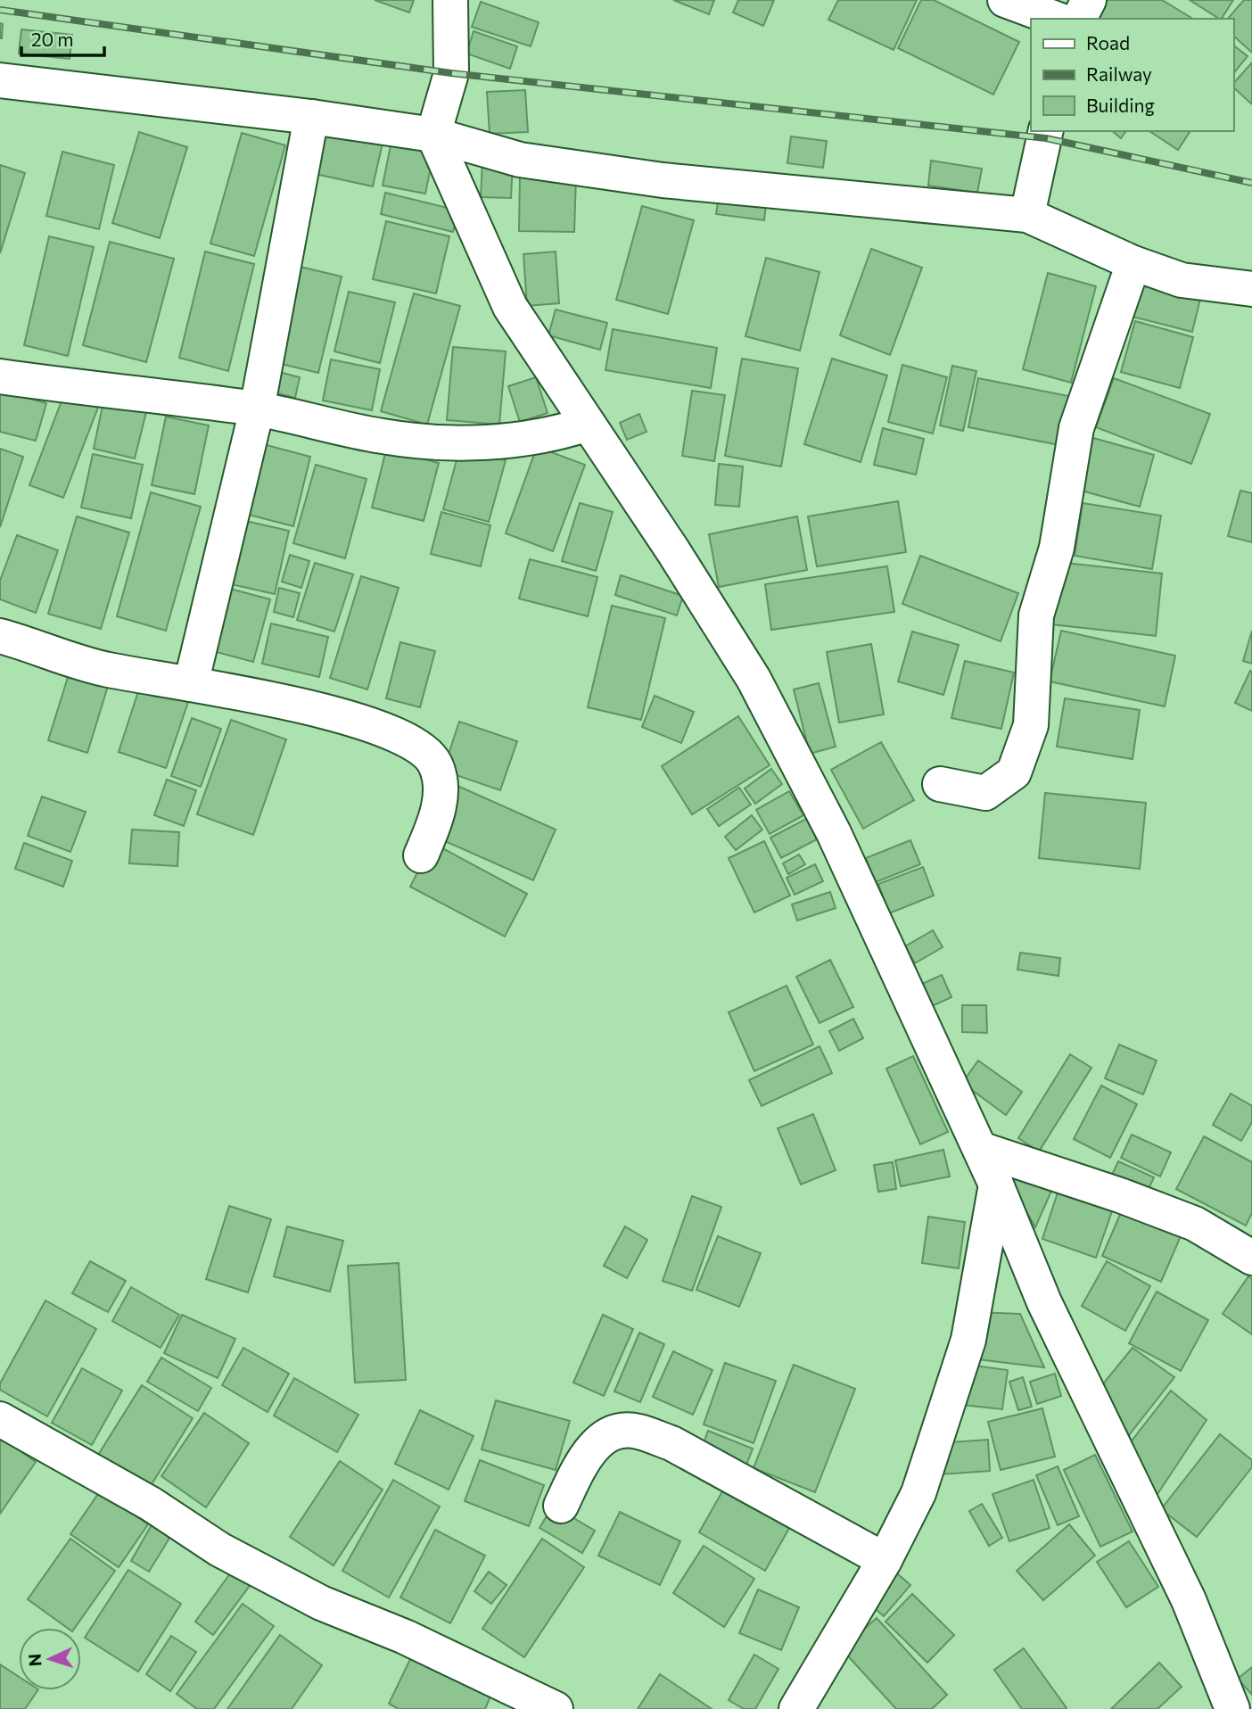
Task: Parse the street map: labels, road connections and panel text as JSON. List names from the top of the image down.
{
  "legend": ["Road", "Railway", "Building"],
  "scale_bar": "20 m",
  "north": "left"
}
